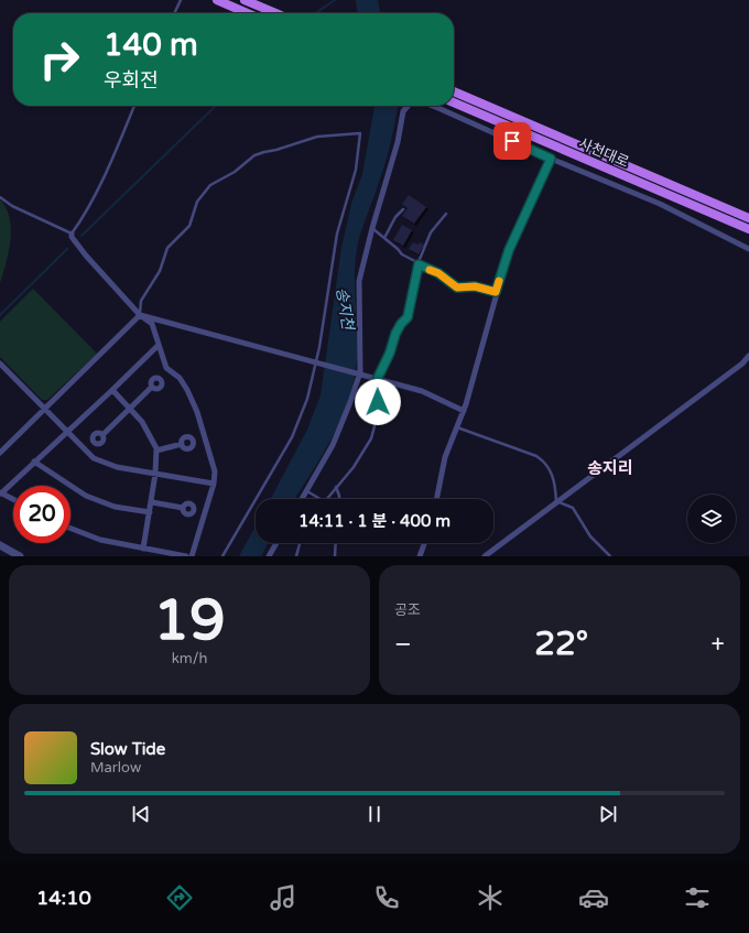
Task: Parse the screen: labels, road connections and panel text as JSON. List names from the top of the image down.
{
  "streets": {
    "main road": ["사천대로"]
  },
  "districts": ["송지리"],
  "water": ["송지천"],
  "page": {
    "turn": ["140 m", "우회전"],
    "limit": "20",
    "trip": "14:11 · 1 분 · 400 m",
    "tile": [
      ["19", "km/h"],
      "공조"
    ],
    "heat": ["−", "22°", "+"],
    "song": ["Slow Tide", "Marlow"],
    "tabs": "14:10"
  }
}
